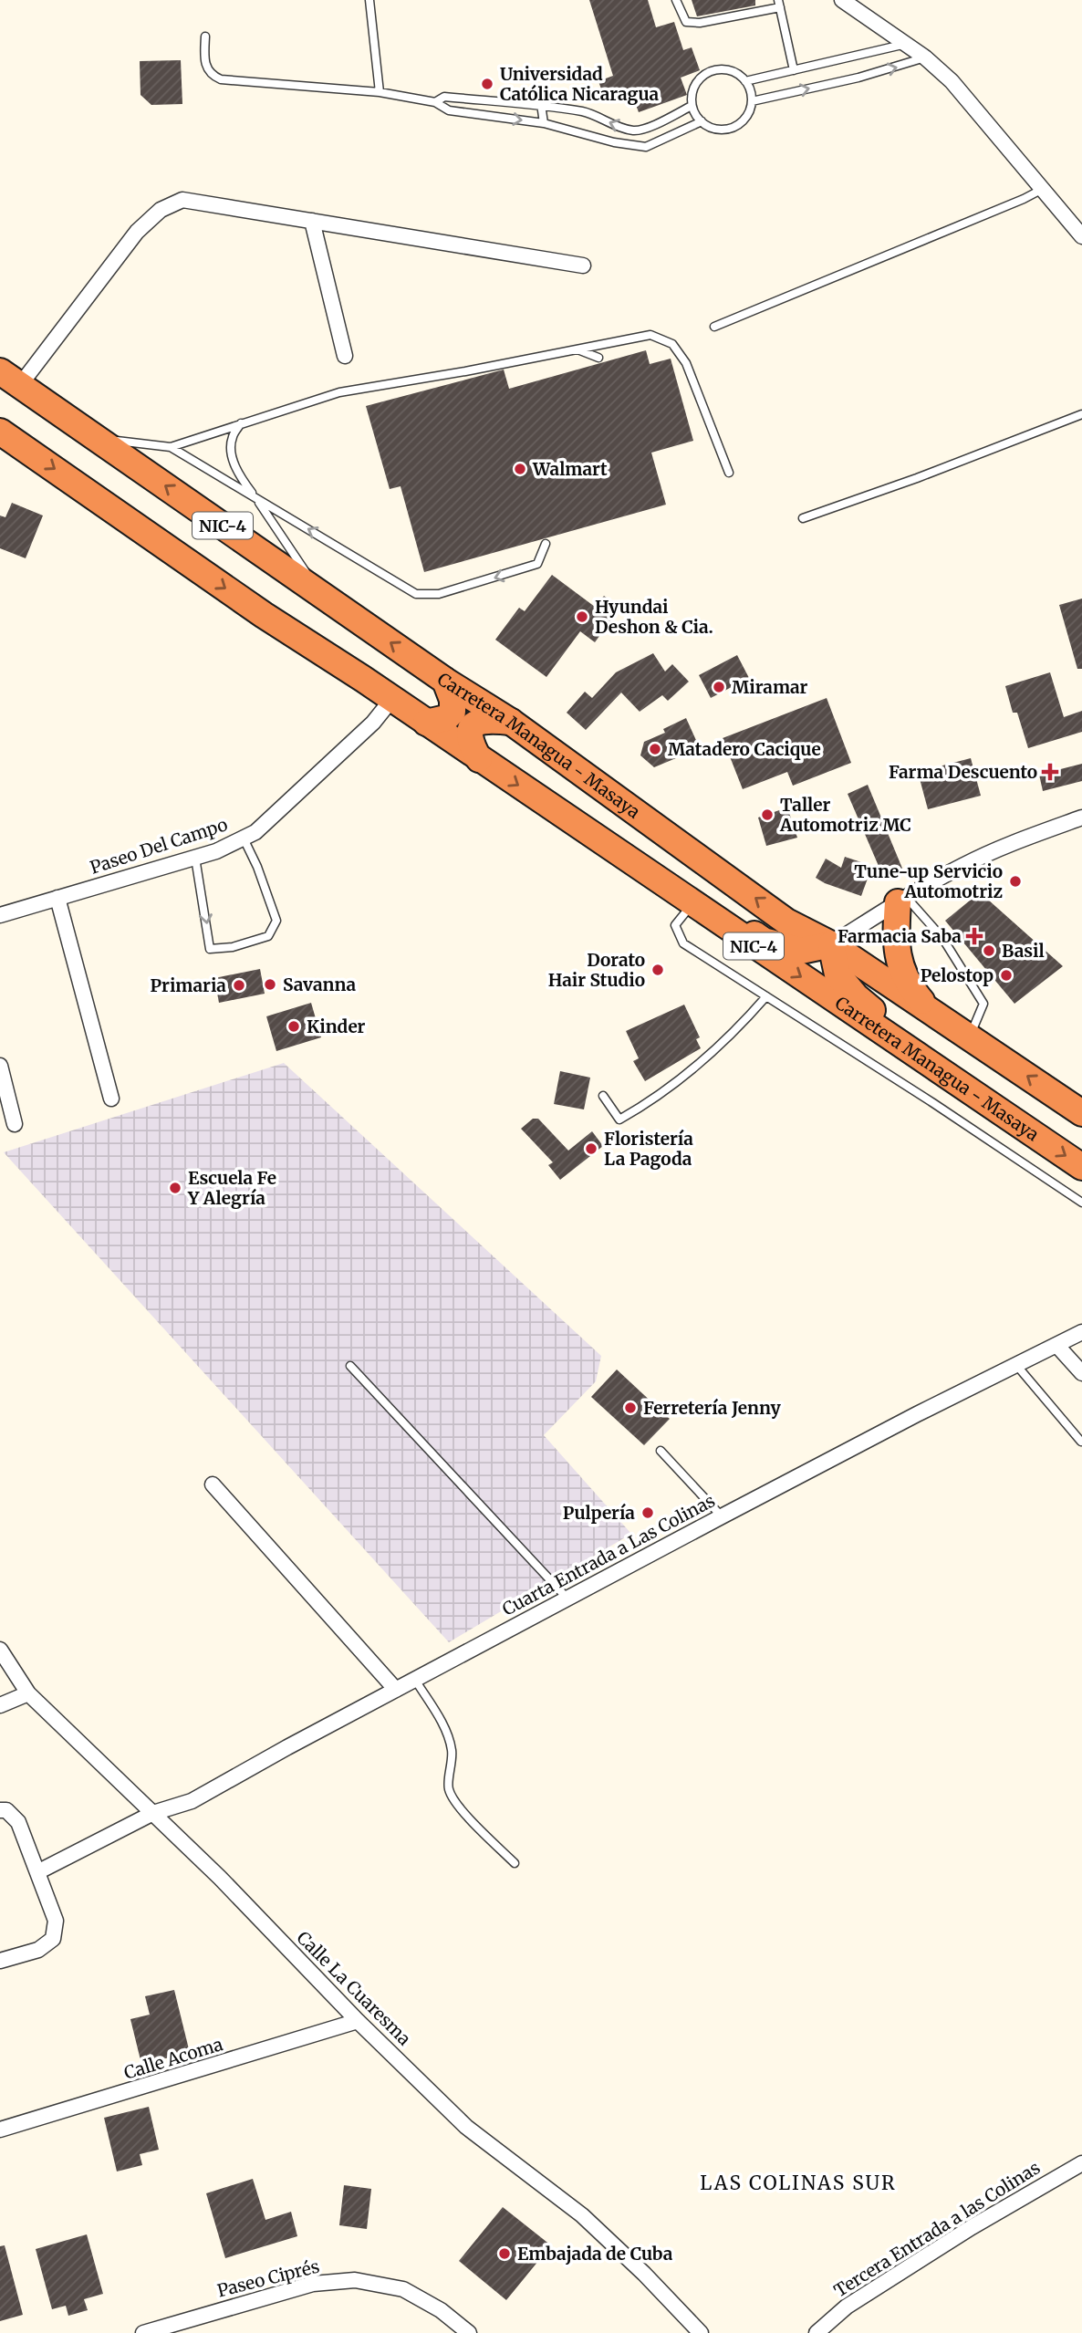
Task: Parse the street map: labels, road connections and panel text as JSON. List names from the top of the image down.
{
  "streets": {
    "highway": ["NIC-4", "Carretera Managua - Masaya"],
    "street": [
      "Paseo Del Campo",
      "Cuarta Entrada a Las Colinas",
      "Calle La Cuaresma",
      "Calle Acoma",
      "Tercera Entrada a las Colinas",
      "Paseo Ciprés"
    ]
  },
  "crossings": [
    ["Carretera Managua - Masaya", "Paseo Del Campo"],
    ["Cuarta Entrada a Las Colinas", "Calle La Cuaresma"],
    ["Calle La Cuaresma", "Calle Acoma"]
  ],
  "districts": ["LAS COLINAS SUR"],
  "places": {
    "other": [
      "Universidad Católica Nicaragua",
      "Walmart",
      "Hyundai Deshon & Cia.",
      "Miramar",
      "Matadero Cacique",
      "Taller Automotriz MC",
      "Tune-up Servicio Automotriz",
      "Basil",
      "Dorato Hair Studio",
      "Pelostop",
      "Savanna",
      "Primaria",
      "Kinder",
      "Floristería La Pagoda",
      "Escuela Fe Y Alegría",
      "Ferretería Jenny",
      "Pulpería",
      "Embajada de Cuba"
    ],
    "health": ["Farma Descuento", "Farmacia Saba"]
  }
}
